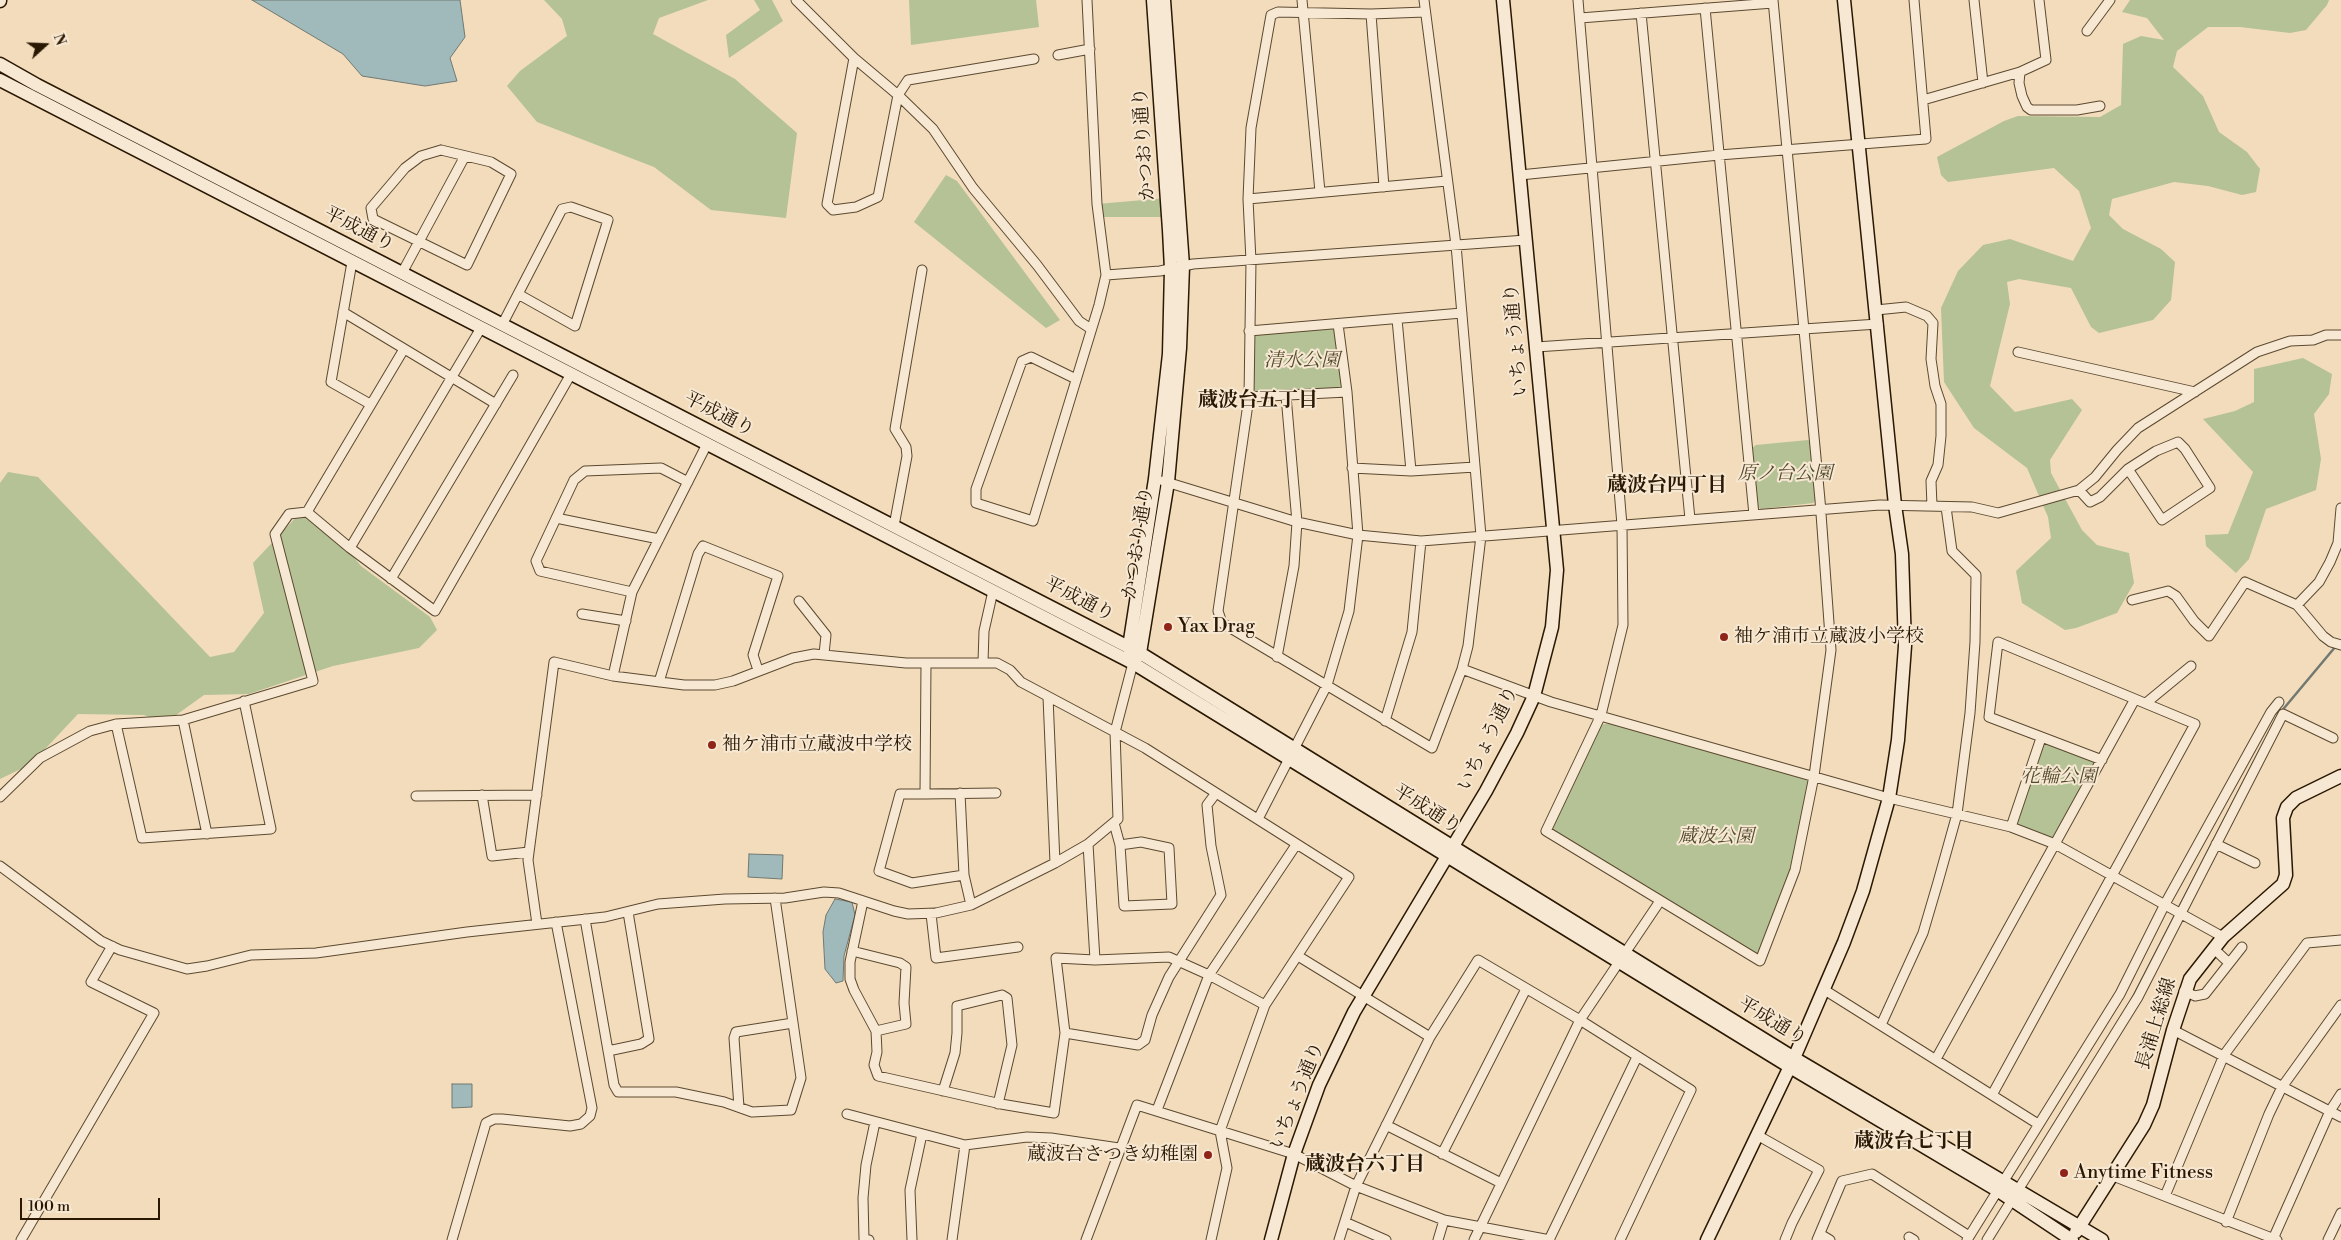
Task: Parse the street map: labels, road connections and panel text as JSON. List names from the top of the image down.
{
  "streets": {
    "street": [
      "かつおり通り",
      "平成通り",
      "いちょう通り",
      "長浦上総線"
    ]
  },
  "crossings": [
    ["かつおり通り", "平成通り"],
    ["平成通り", "いちょう通り"],
    ["平成通り", "長浦上総線"]
  ],
  "districts": [
    "蔵波台五丁目",
    "蔵波台四丁目",
    "蔵波台七丁目",
    "蔵波台六丁目"
  ],
  "parks": [
    "清水公園",
    "原ノ台公園",
    "花輪公園",
    "蔵波公園"
  ],
  "places": [
    "Yax Drag",
    "袖ケ浦市立蔵波小学校",
    "袖ケ浦市立蔵波中学校",
    "蔵波台さつき幼稚園",
    "Anytime Fitness"
  ],
  "scale_bar": "100 m",
  "north": "right"
}
